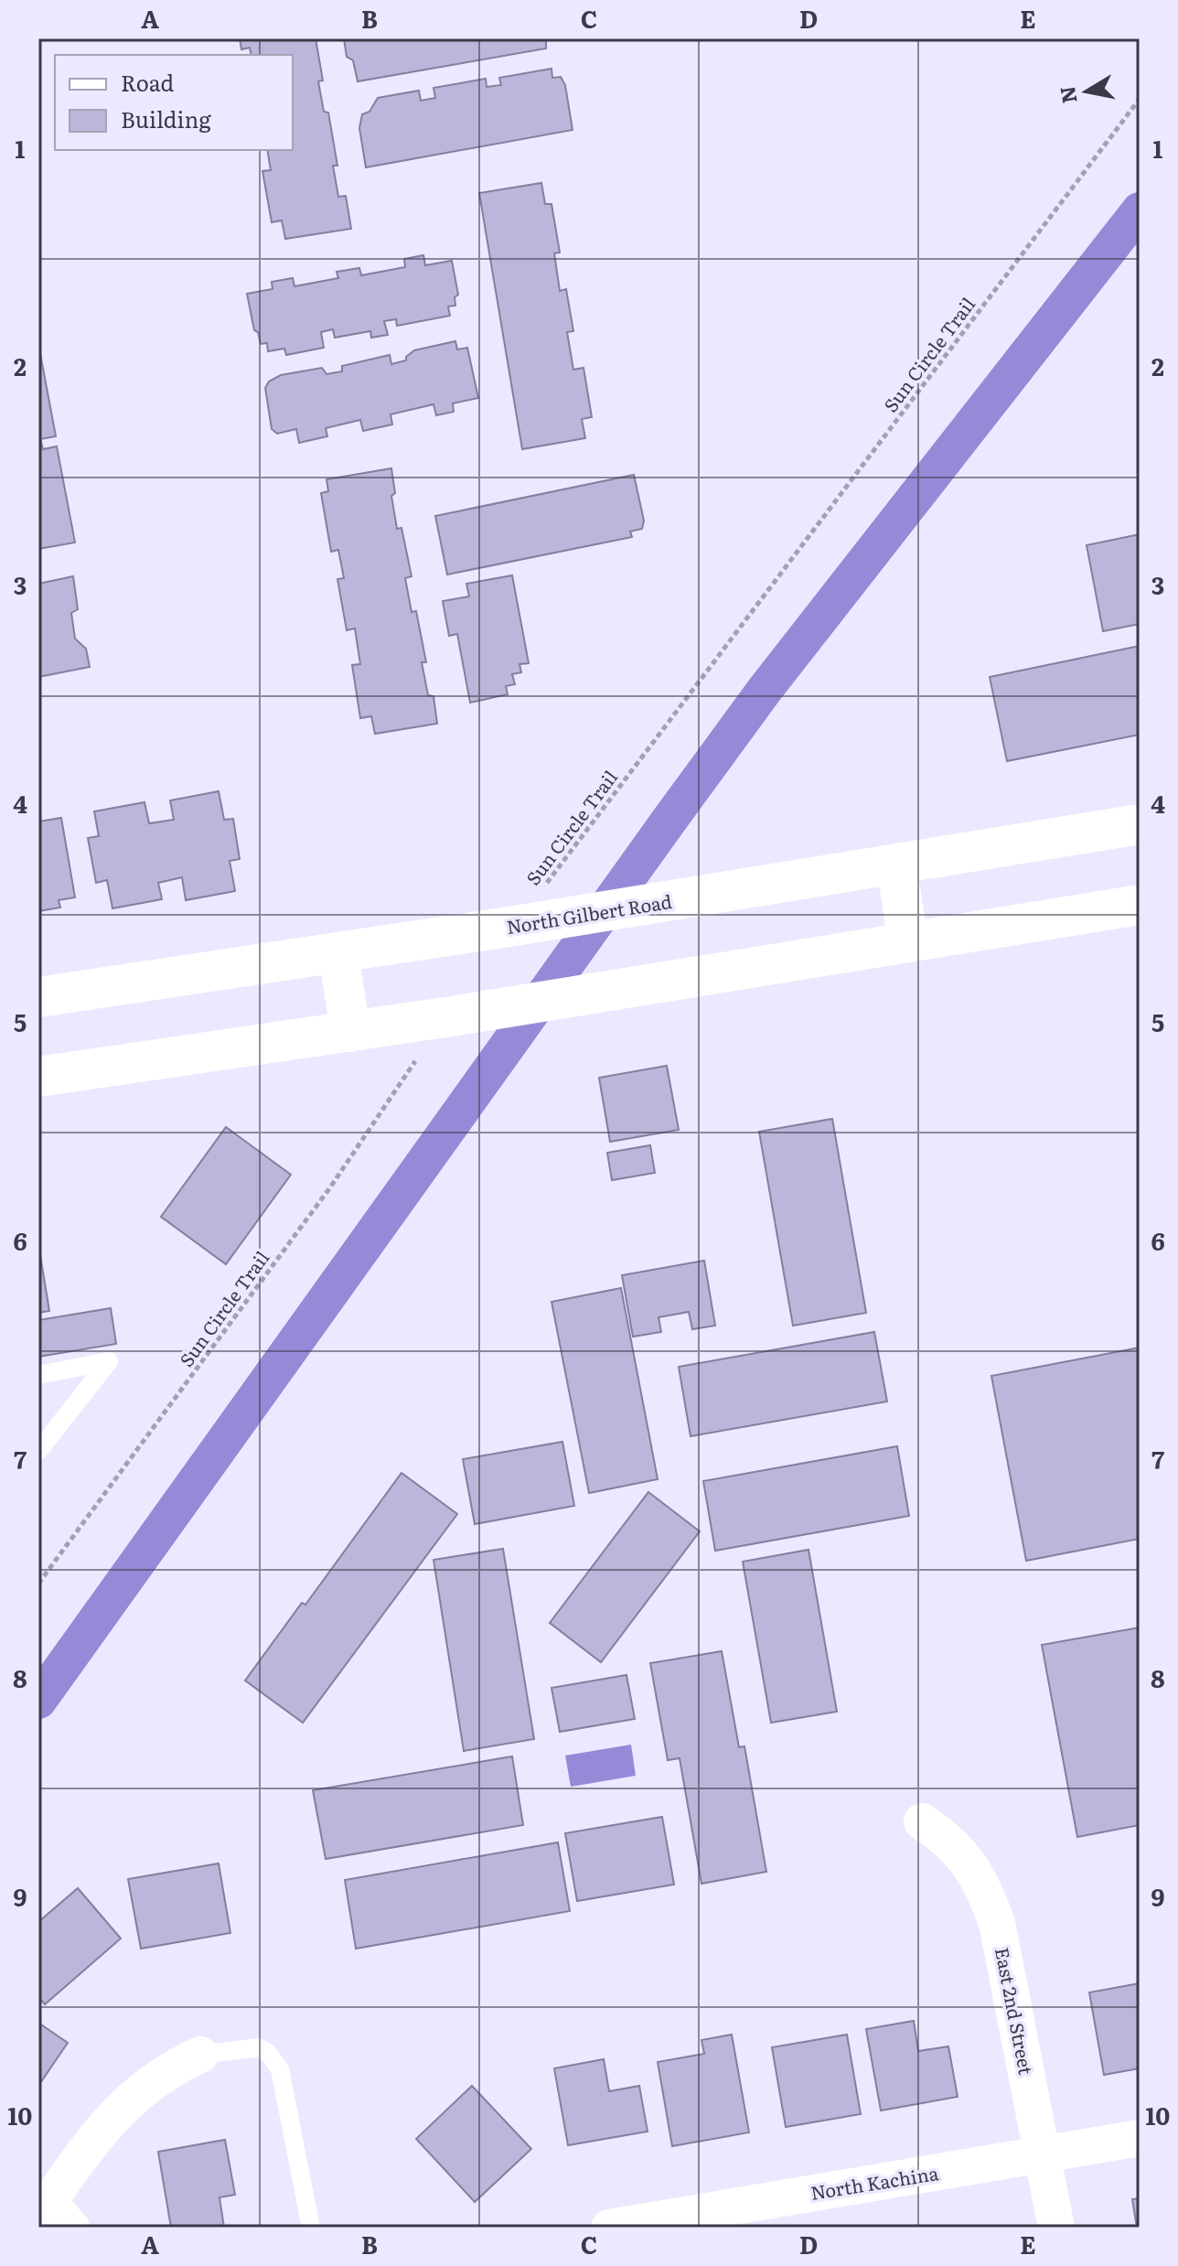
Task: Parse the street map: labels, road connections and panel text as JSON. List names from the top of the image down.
{
  "streets": {
    "main road": ["North Gilbert Road"],
    "street": ["East 2nd Street", "North Kachina"],
    "path": ["Sun Circle Trail"]
  },
  "crossings": [
    ["Sun Circle Trail", "North Gilbert Road"],
    ["East 2nd Street", "North Kachina"]
  ],
  "legend": ["Road", "Building"],
  "north": "left",
  "grid": {
    "columns": [
      "A",
      "B",
      "C",
      "D",
      "E"
    ],
    "rows": [
      "1",
      "2",
      "3",
      "4",
      "5",
      "6",
      "7",
      "8",
      "9",
      "10"
    ]
  }
}
